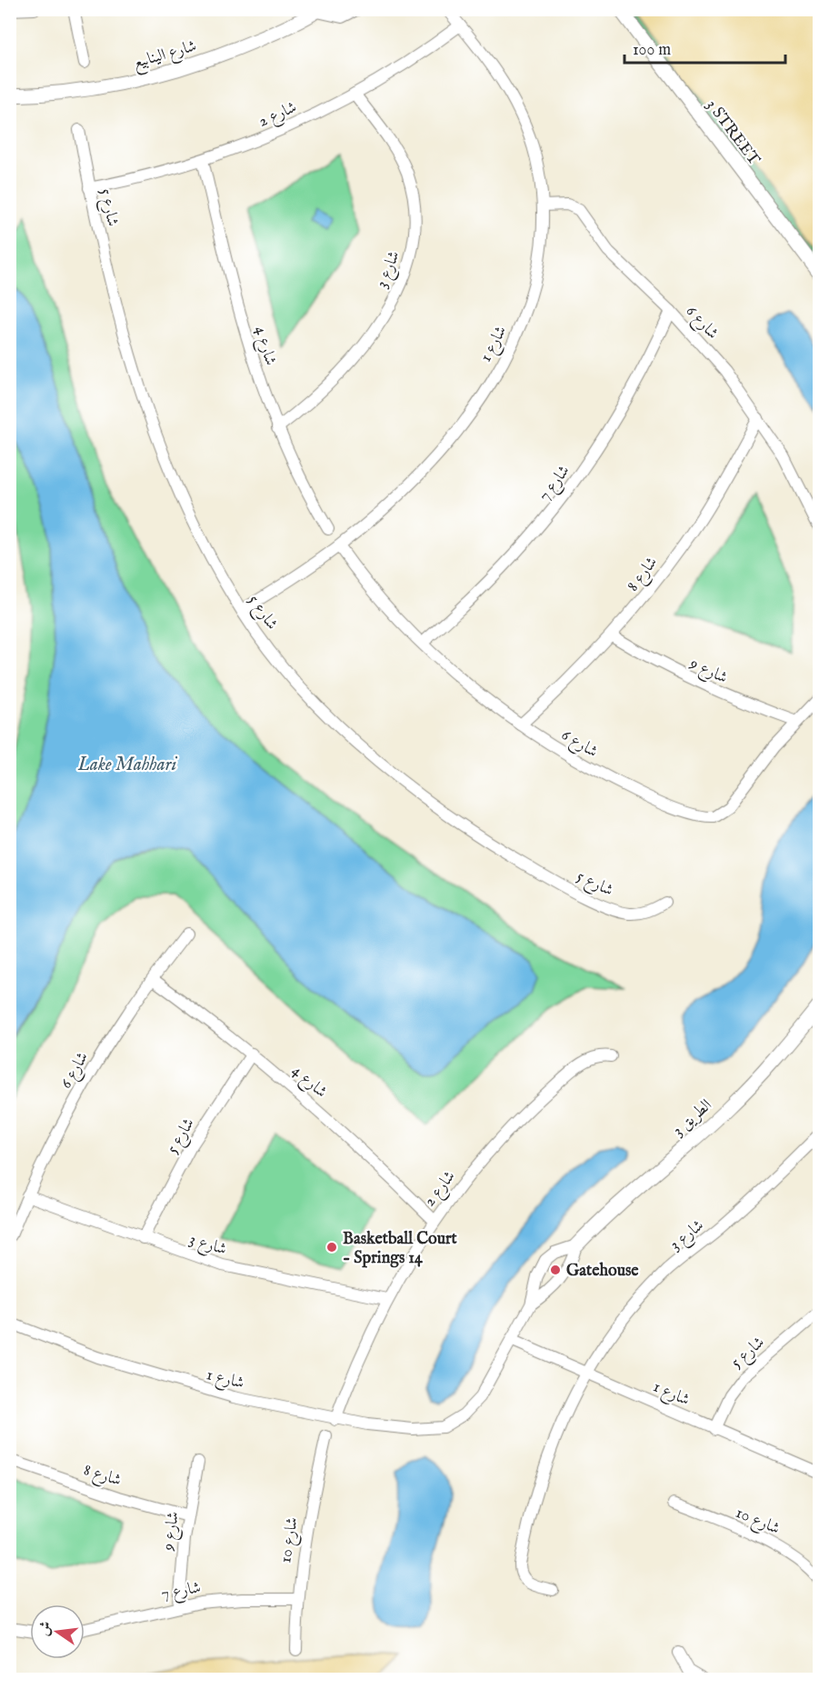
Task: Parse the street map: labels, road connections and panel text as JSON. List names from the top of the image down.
{
  "streets": {
    "street": [
      "شارع الينابيع",
      "شارع 2",
      "3 STREET",
      "شارع 5",
      "شارع 3",
      "شارع 6",
      "شارع 1",
      "شارع 4",
      "شارع 7",
      "شارع 8",
      "شارع 9",
      "3 الطريق",
      "شارع 10"
    ]
  },
  "crossings": [
    ["شارع 2", "شارع 5"],
    ["شارع 2", "شارع 3"],
    ["شارع 2", "شارع 1"],
    ["شارع 2", "شارع 4"],
    ["شارع 5", "شارع 3"],
    ["شارع 5", "شارع 1"],
    ["شارع 5", "شارع 4"],
    ["شارع 3", "شارع 6"],
    ["شارع 3", "شارع 1"],
    ["شارع 3", "شارع 4"],
    ["شارع 6", "شارع 1"],
    ["شارع 6", "شارع 4"],
    ["شارع 6", "شارع 7"],
    ["شارع 6", "شارع 8"],
    ["شارع 6", "شارع 9"],
    ["شارع 7", "شارع 9"],
    ["شارع 7", "شارع 10"],
    ["شارع 8", "شارع 9"]
  ],
  "water": ["Lake Mahhari"],
  "places": ["Basketball Court - Springs 14", "Gatehouse"],
  "scale_bar": "100 m",
  "north": "left"
}
